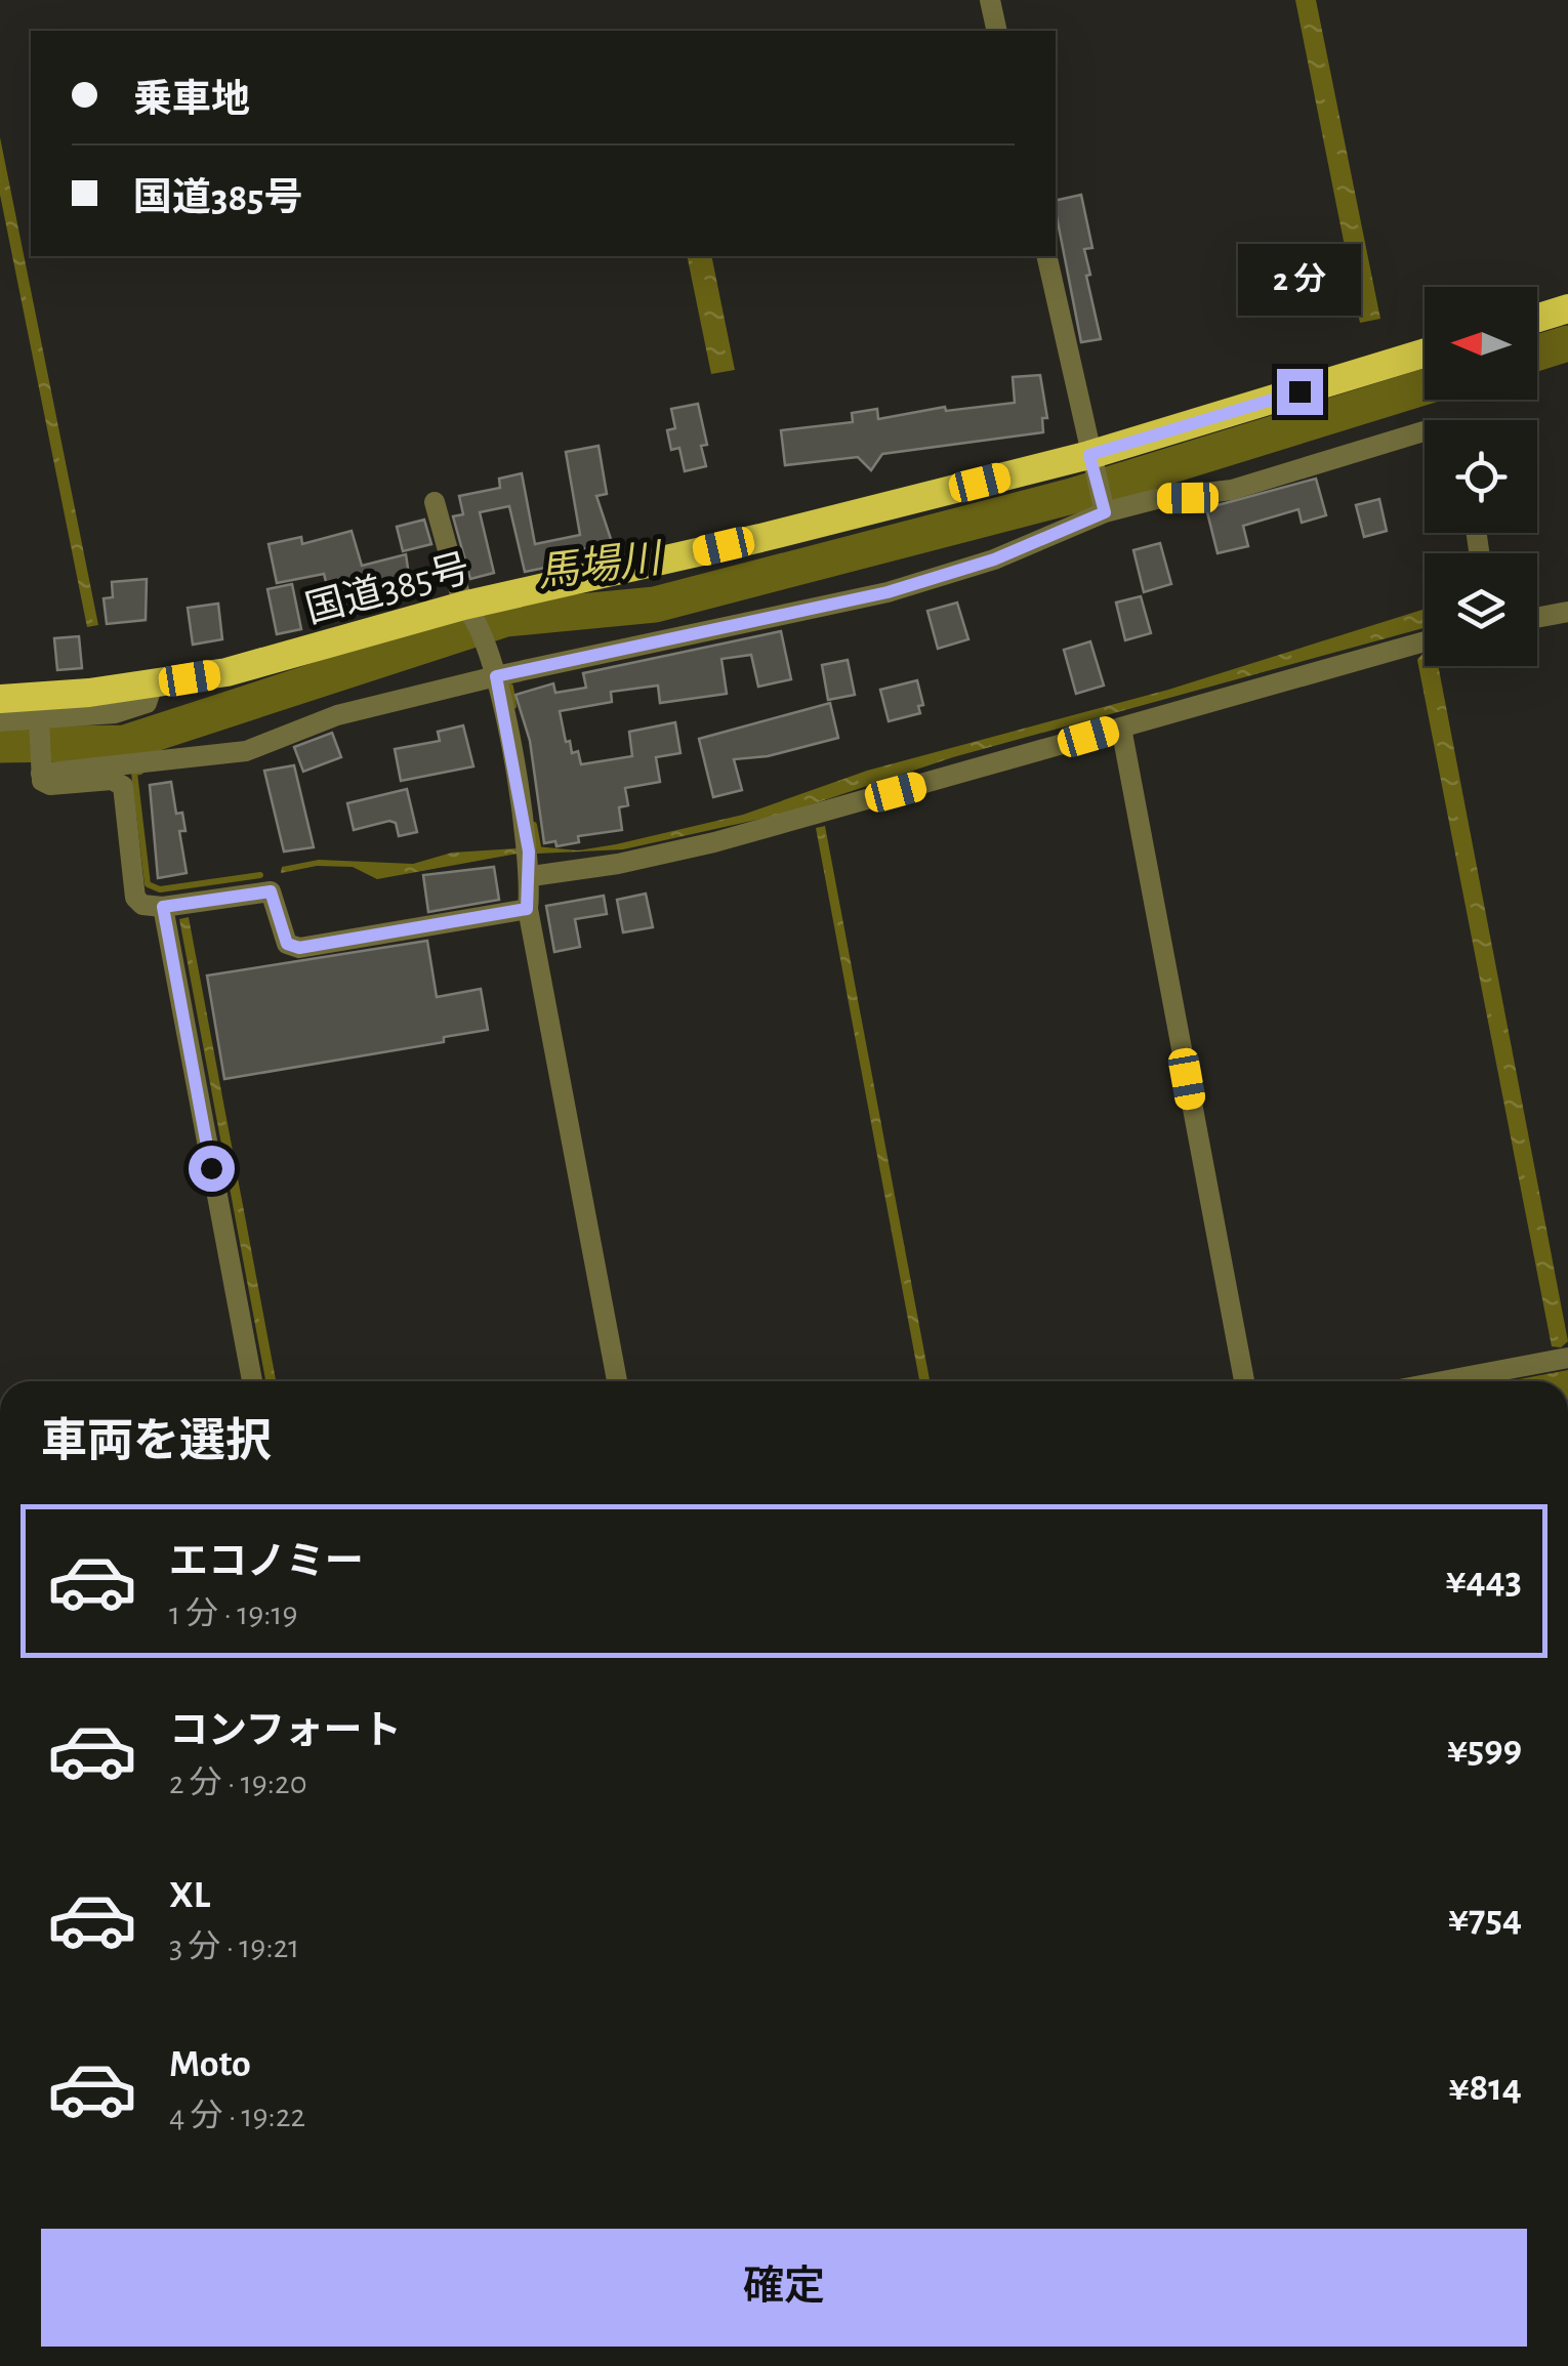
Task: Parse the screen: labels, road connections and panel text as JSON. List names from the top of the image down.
{
  "streets": {
    "highway": ["国道385号"]
  },
  "water": ["馬場川"],
  "north": "left",
  "page": {
    "banner": ["乗車地", "国道385号"],
    "bubble": "2 分",
    "heading": "車両を選択",
    "list": [
      {
        "name": "エコノミー",
        "note": "1 分 · 19:19",
        "value": "¥443"
      },
      {
        "name": "コンフォート",
        "note": "2 分 · 19:20",
        "value": "¥599"
      },
      {
        "name": "XL",
        "note": "3 分 · 19:21",
        "value": "¥754"
      },
      {
        "name": "Moto",
        "note": "4 分 · 19:22",
        "value": "¥814"
      }
    ],
    "buttons": "確定"
  }
}
